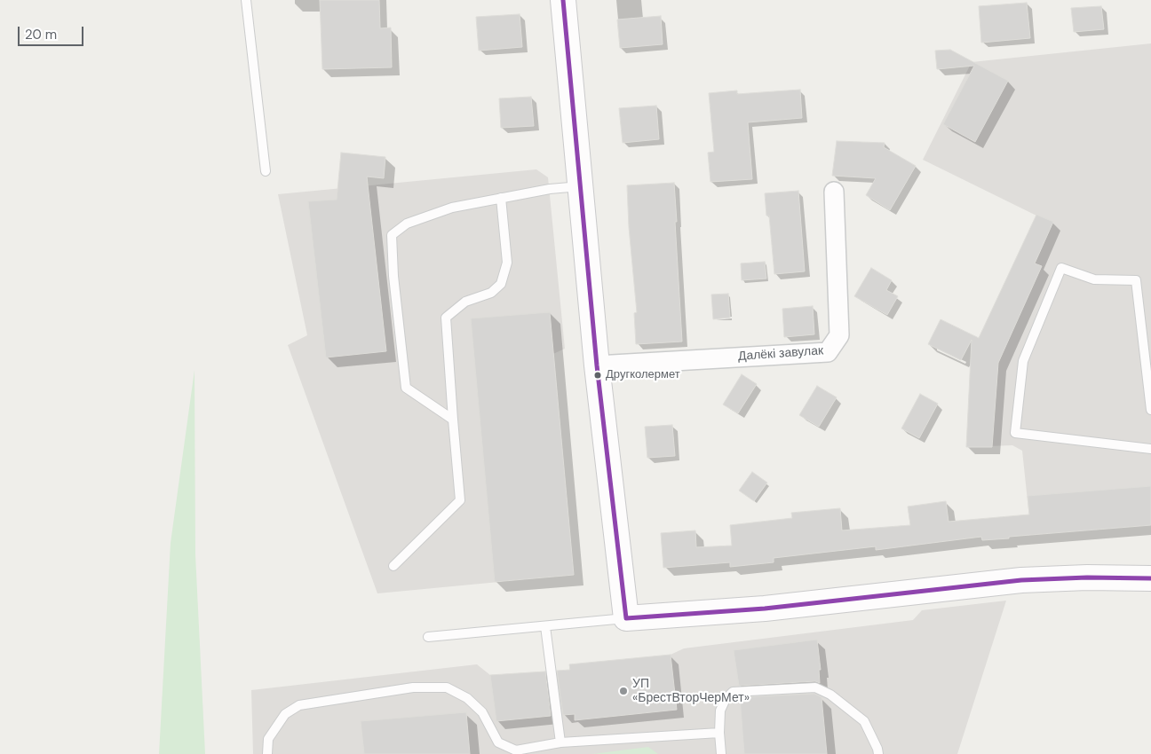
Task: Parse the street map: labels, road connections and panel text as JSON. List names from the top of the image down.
{
  "streets": {
    "street": ["Далёкі завулак"]
  },
  "places": ["Другколермет", "УП «БрестВторЧерМет»"],
  "lines": ["transit line 20"],
  "scale_bar": "20 m"
}
